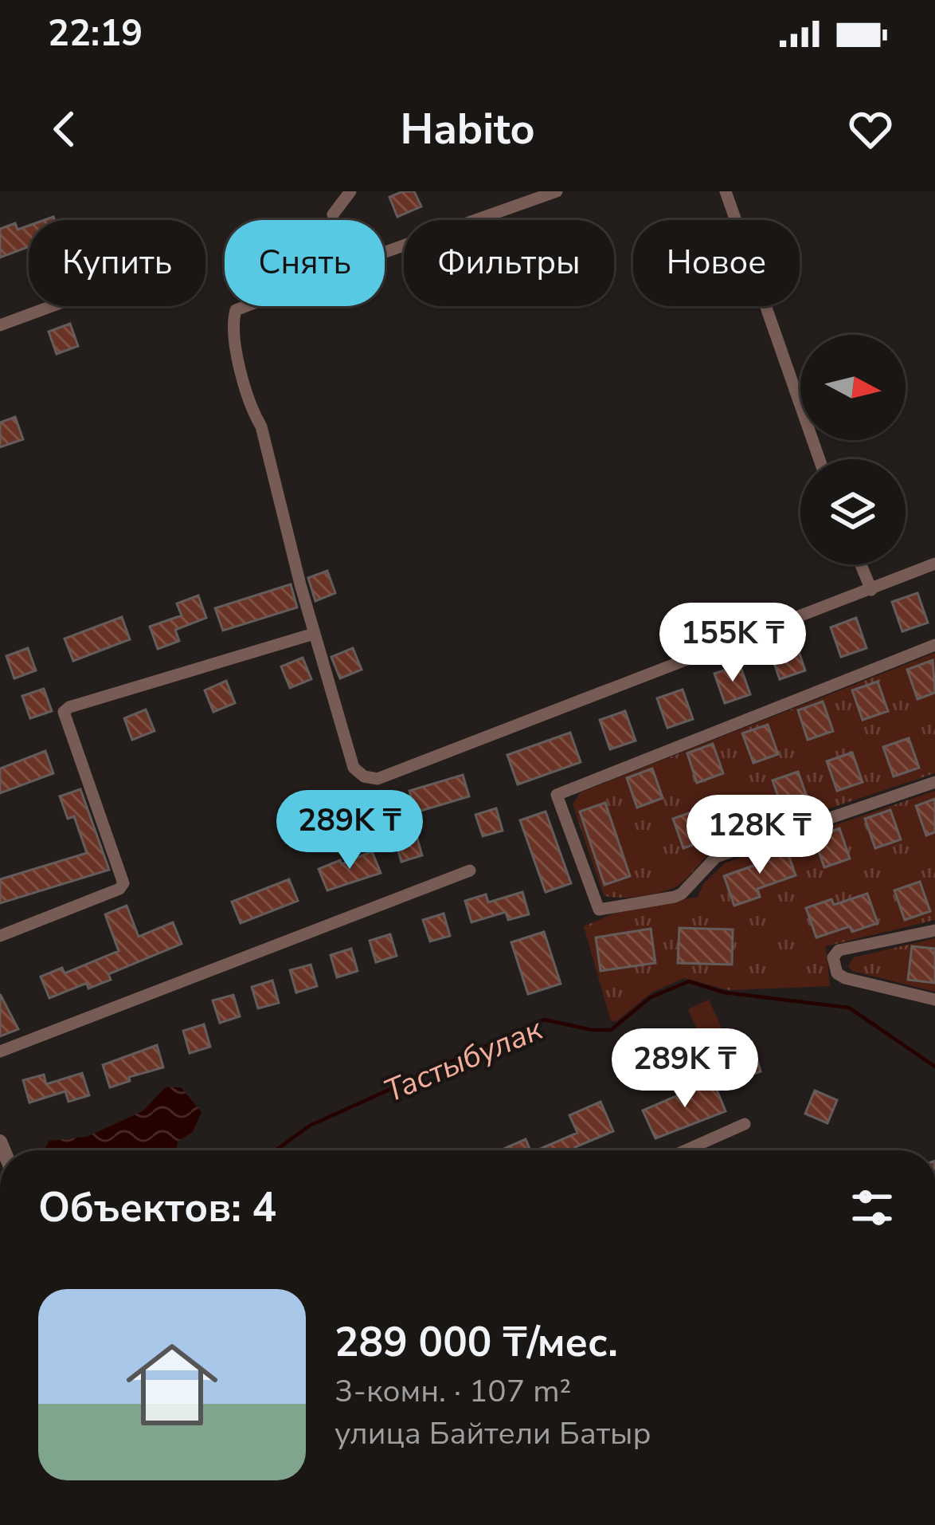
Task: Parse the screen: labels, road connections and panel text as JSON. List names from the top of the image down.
{
  "water": ["Тастыбулак"],
  "north": "right",
  "page": {
    "status": "22:19",
    "header": "Habito",
    "chip": [
      "Купить",
      "Снять",
      "Фильтры",
      "Новое"
    ],
    "price": [
      "155K ₸",
      "289K ₸",
      "128K ₸",
      "289K ₸"
    ],
    "heading": "Объектов: 4",
    "list": [
      {
        "name": "289 000 ₸/мес.",
        "note": "3-комн. · 107 m² · улица Байтели Батыр"
      }
    ]
  }
}
